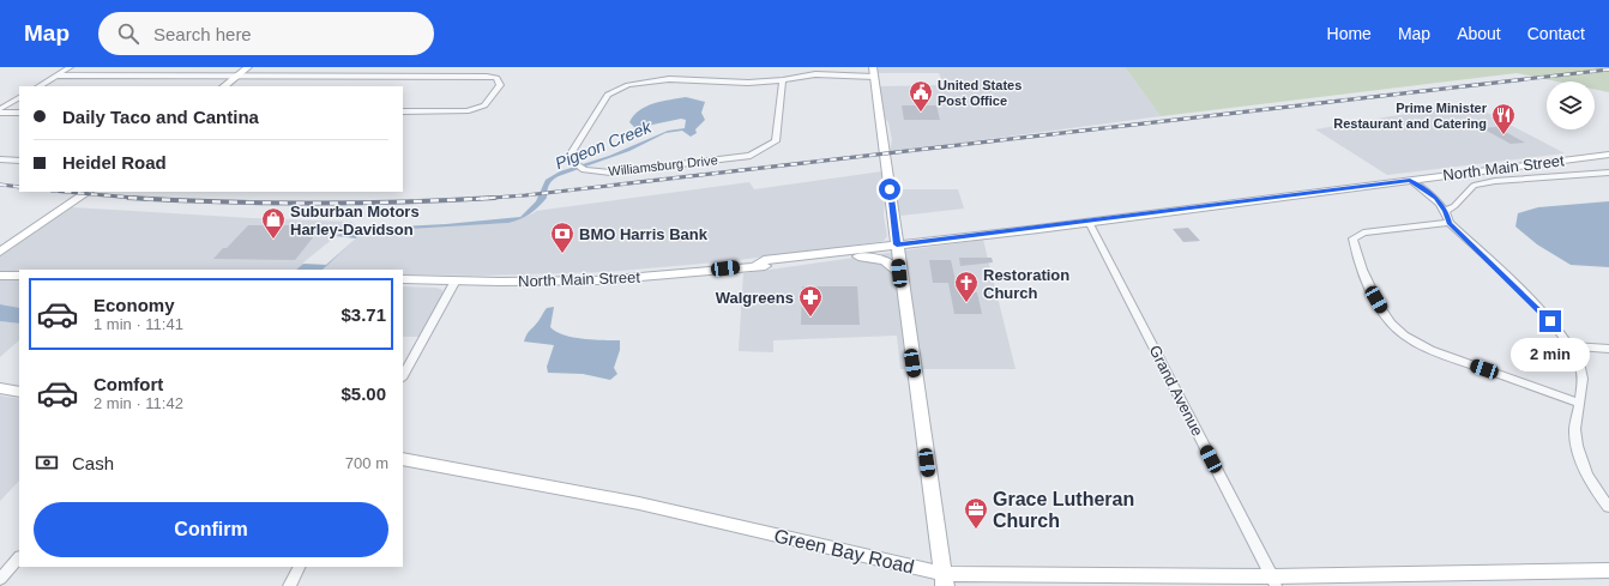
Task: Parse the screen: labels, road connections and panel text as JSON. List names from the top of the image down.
{
  "streets": {
    "street": [
      "Williamsburg Drive",
      "North Main Street",
      "Grand Avenue",
      "Green Bay Road"
    ]
  },
  "crossings": [
    ["North Main Street", "Grand Avenue"],
    ["Grand Avenue", "Green Bay Road"]
  ],
  "water": ["Pigeon Creek"],
  "places": {
    "public building": ["United States Post Office"],
    "restaurant": ["Prime Minister Restaurant and Catering"],
    "shop": ["Suburban Motors Harley-Davidson"],
    "bank": ["BMO Harris Bank"],
    "church": ["Restoration Church"],
    "pharmacy": ["Walgreens"],
    "office": ["Grace Lutheran Church"]
  },
  "page": {
    "header": "Map",
    "search": "Search here",
    "nav": [
      "Home",
      "Map",
      "About",
      "Contact"
    ],
    "banner": ["Daily Taco and Cantina", "Heidel Road"],
    "list": [
      {
        "name": "Economy",
        "note": "1 min · 11:41",
        "value": "$3.71"
      },
      {
        "name": "Comfort",
        "note": "2 min · 11:42",
        "value": "$5.00"
      }
    ],
    "bubble": "2 min",
    "pay": ["Cash", "700 m"],
    "buttons": "Confirm"
  }
}
